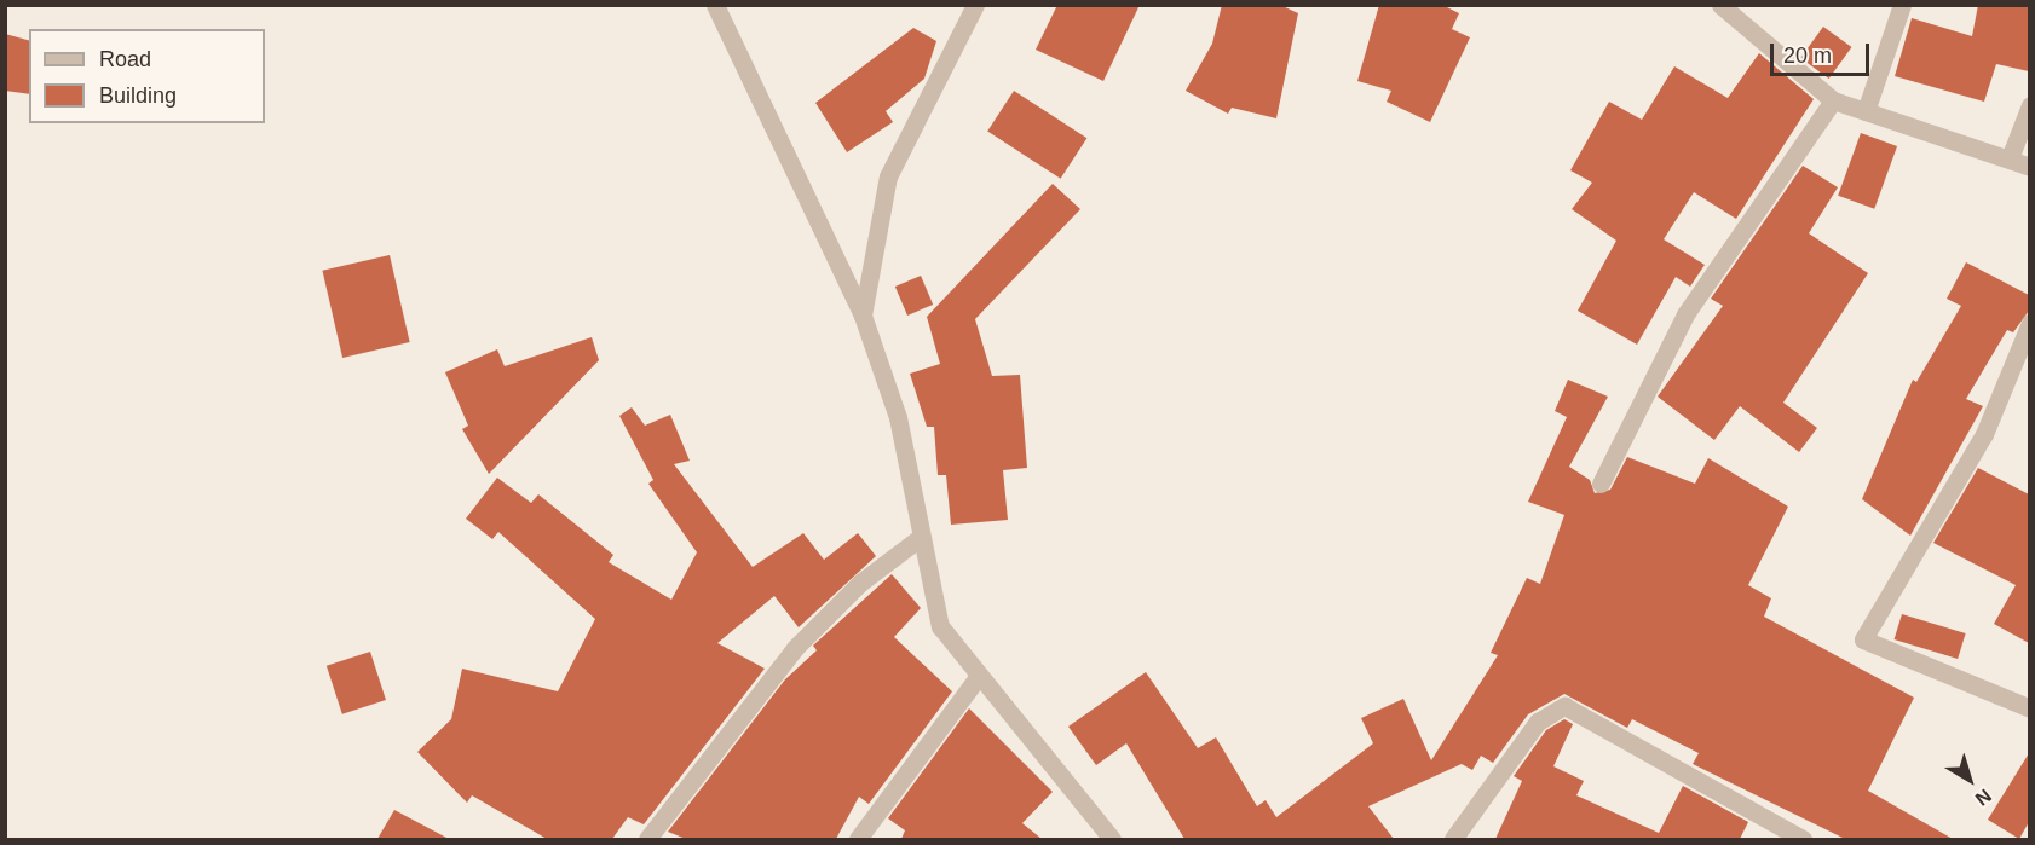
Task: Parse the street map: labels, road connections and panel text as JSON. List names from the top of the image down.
{
  "legend": ["Road", "Building"],
  "scale_bar": "20 m",
  "north": "bottom right"
}
